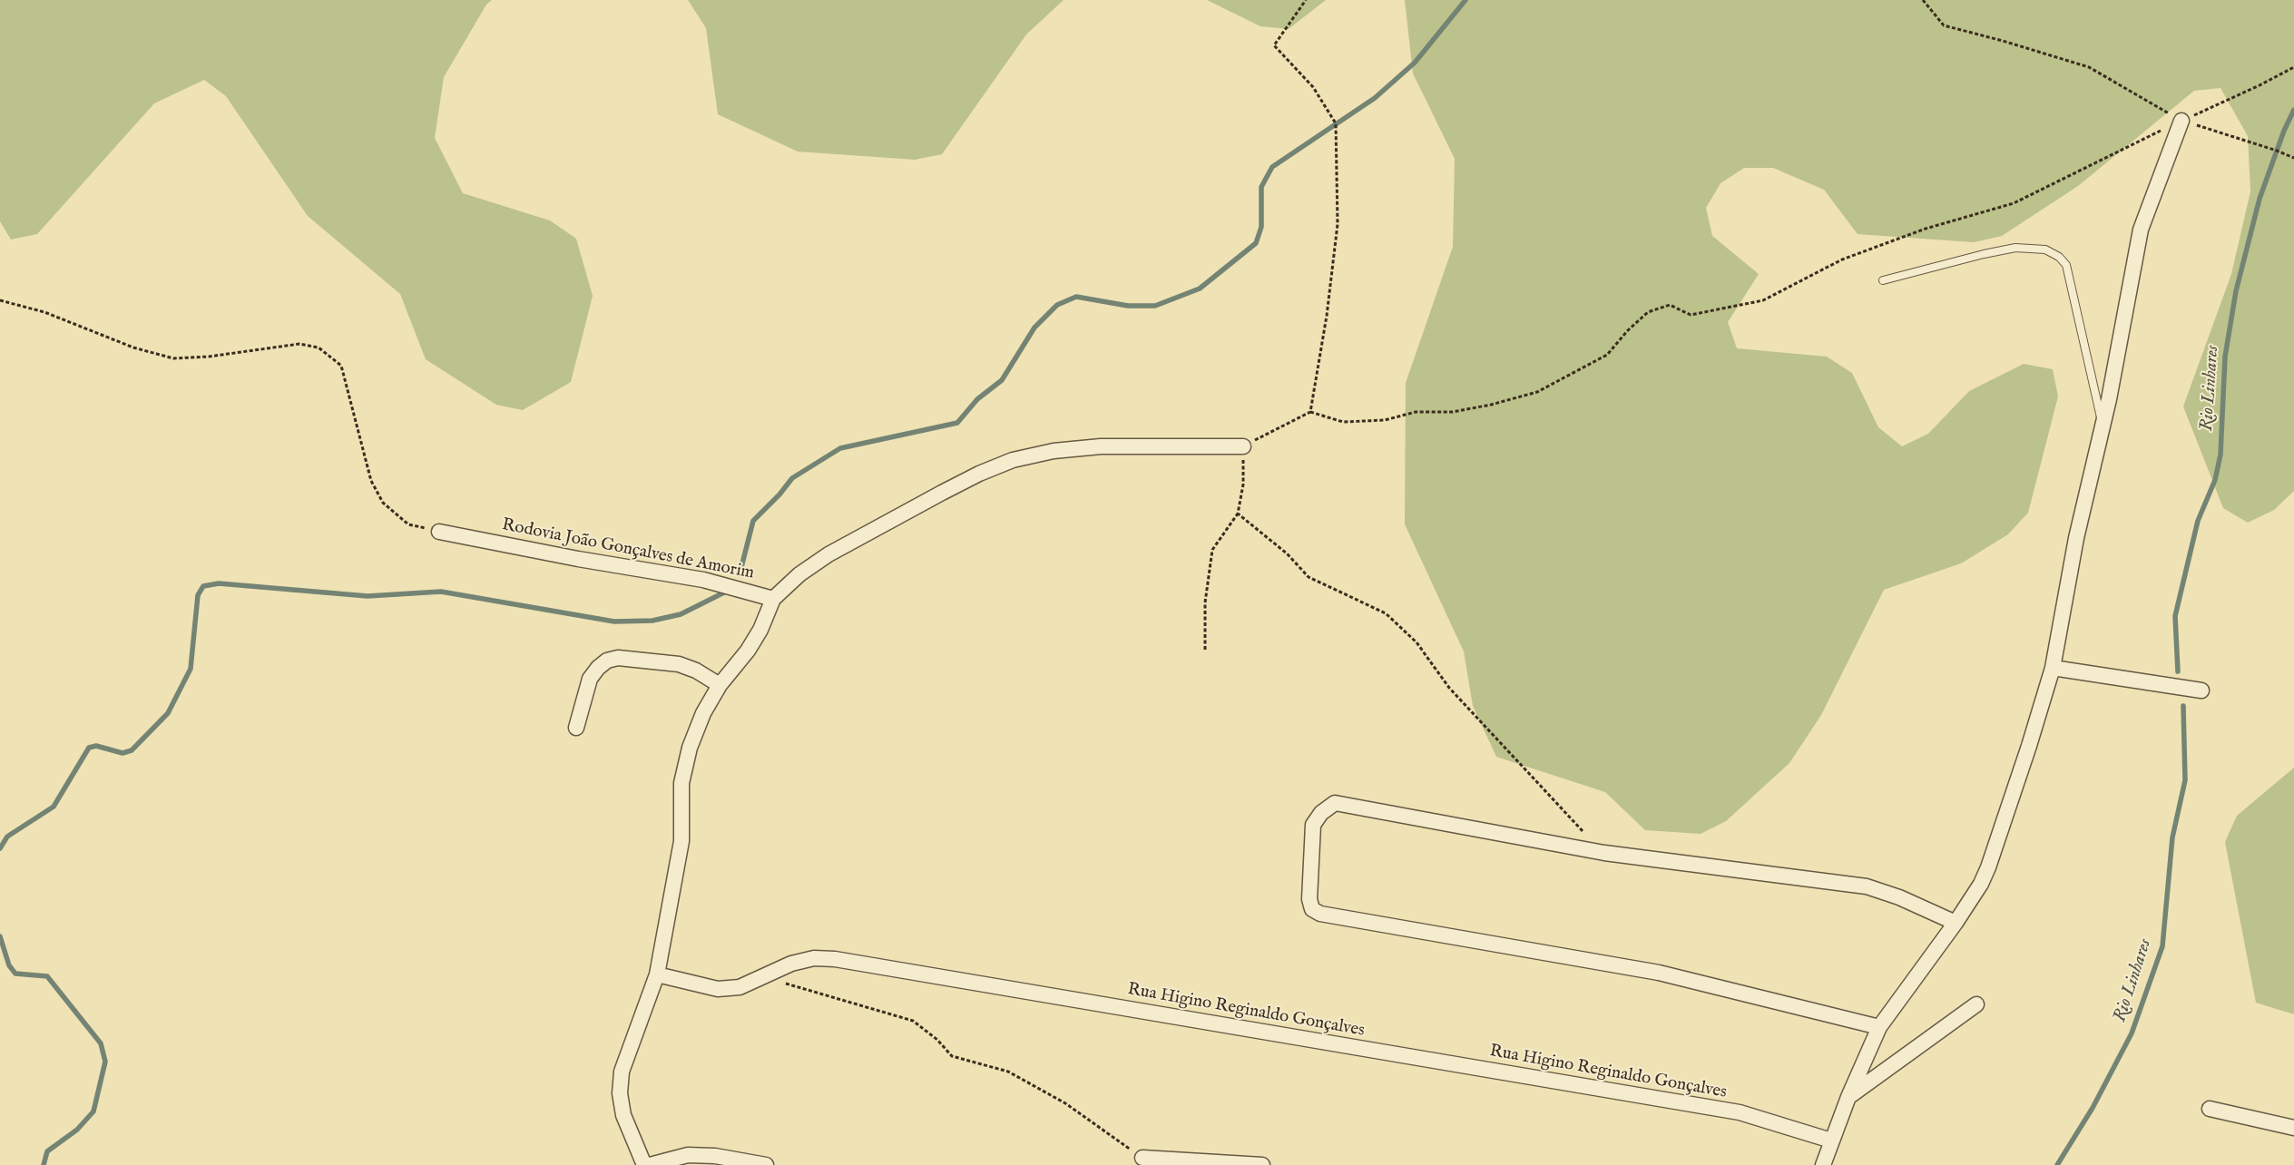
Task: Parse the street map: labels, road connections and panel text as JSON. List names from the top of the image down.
{
  "streets": {
    "street": ["Rodovia João Gonçalves de Amorim", "Rua Higino Reginaldo Gonçalves"]
  },
  "water": ["Rio Linhares"]
}
